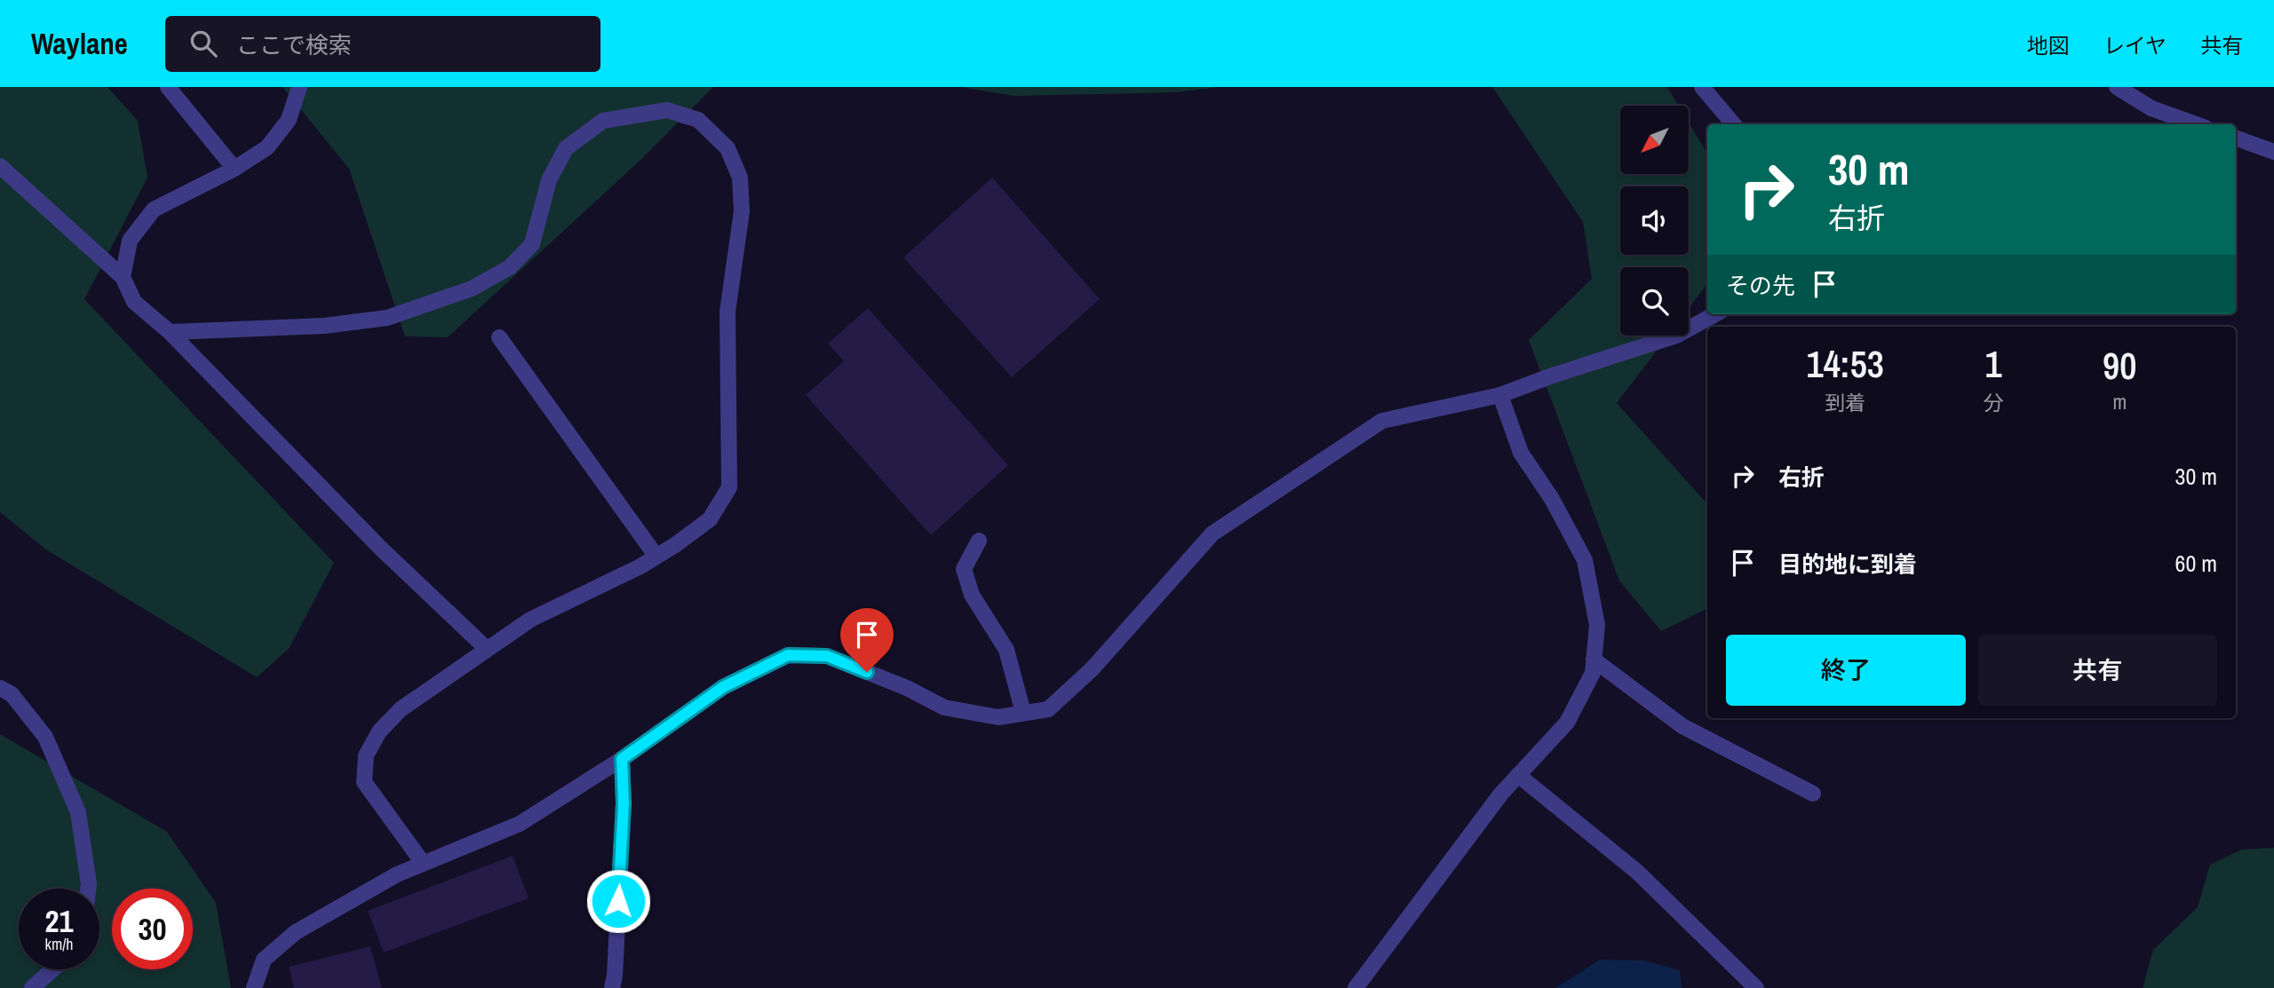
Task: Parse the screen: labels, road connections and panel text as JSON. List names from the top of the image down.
{
  "north": "bottom left",
  "page": {
    "header": "Waylane",
    "search": "ここで検索",
    "nav": ["地図", "レイヤ", "共有"],
    "turn": ["30 m", "右折"],
    "then": "その先",
    "eta": [
      "14:53",
      "到着",
      "1",
      "分",
      "90",
      "m"
    ],
    "list": [
      {
        "name": "右折",
        "value": "30 m"
      },
      {
        "name": "目的地に到着",
        "value": "60 m"
      }
    ],
    "buttons": ["終了", "共有"],
    "speed": "21 km/h",
    "limit": "30"
  }
}
